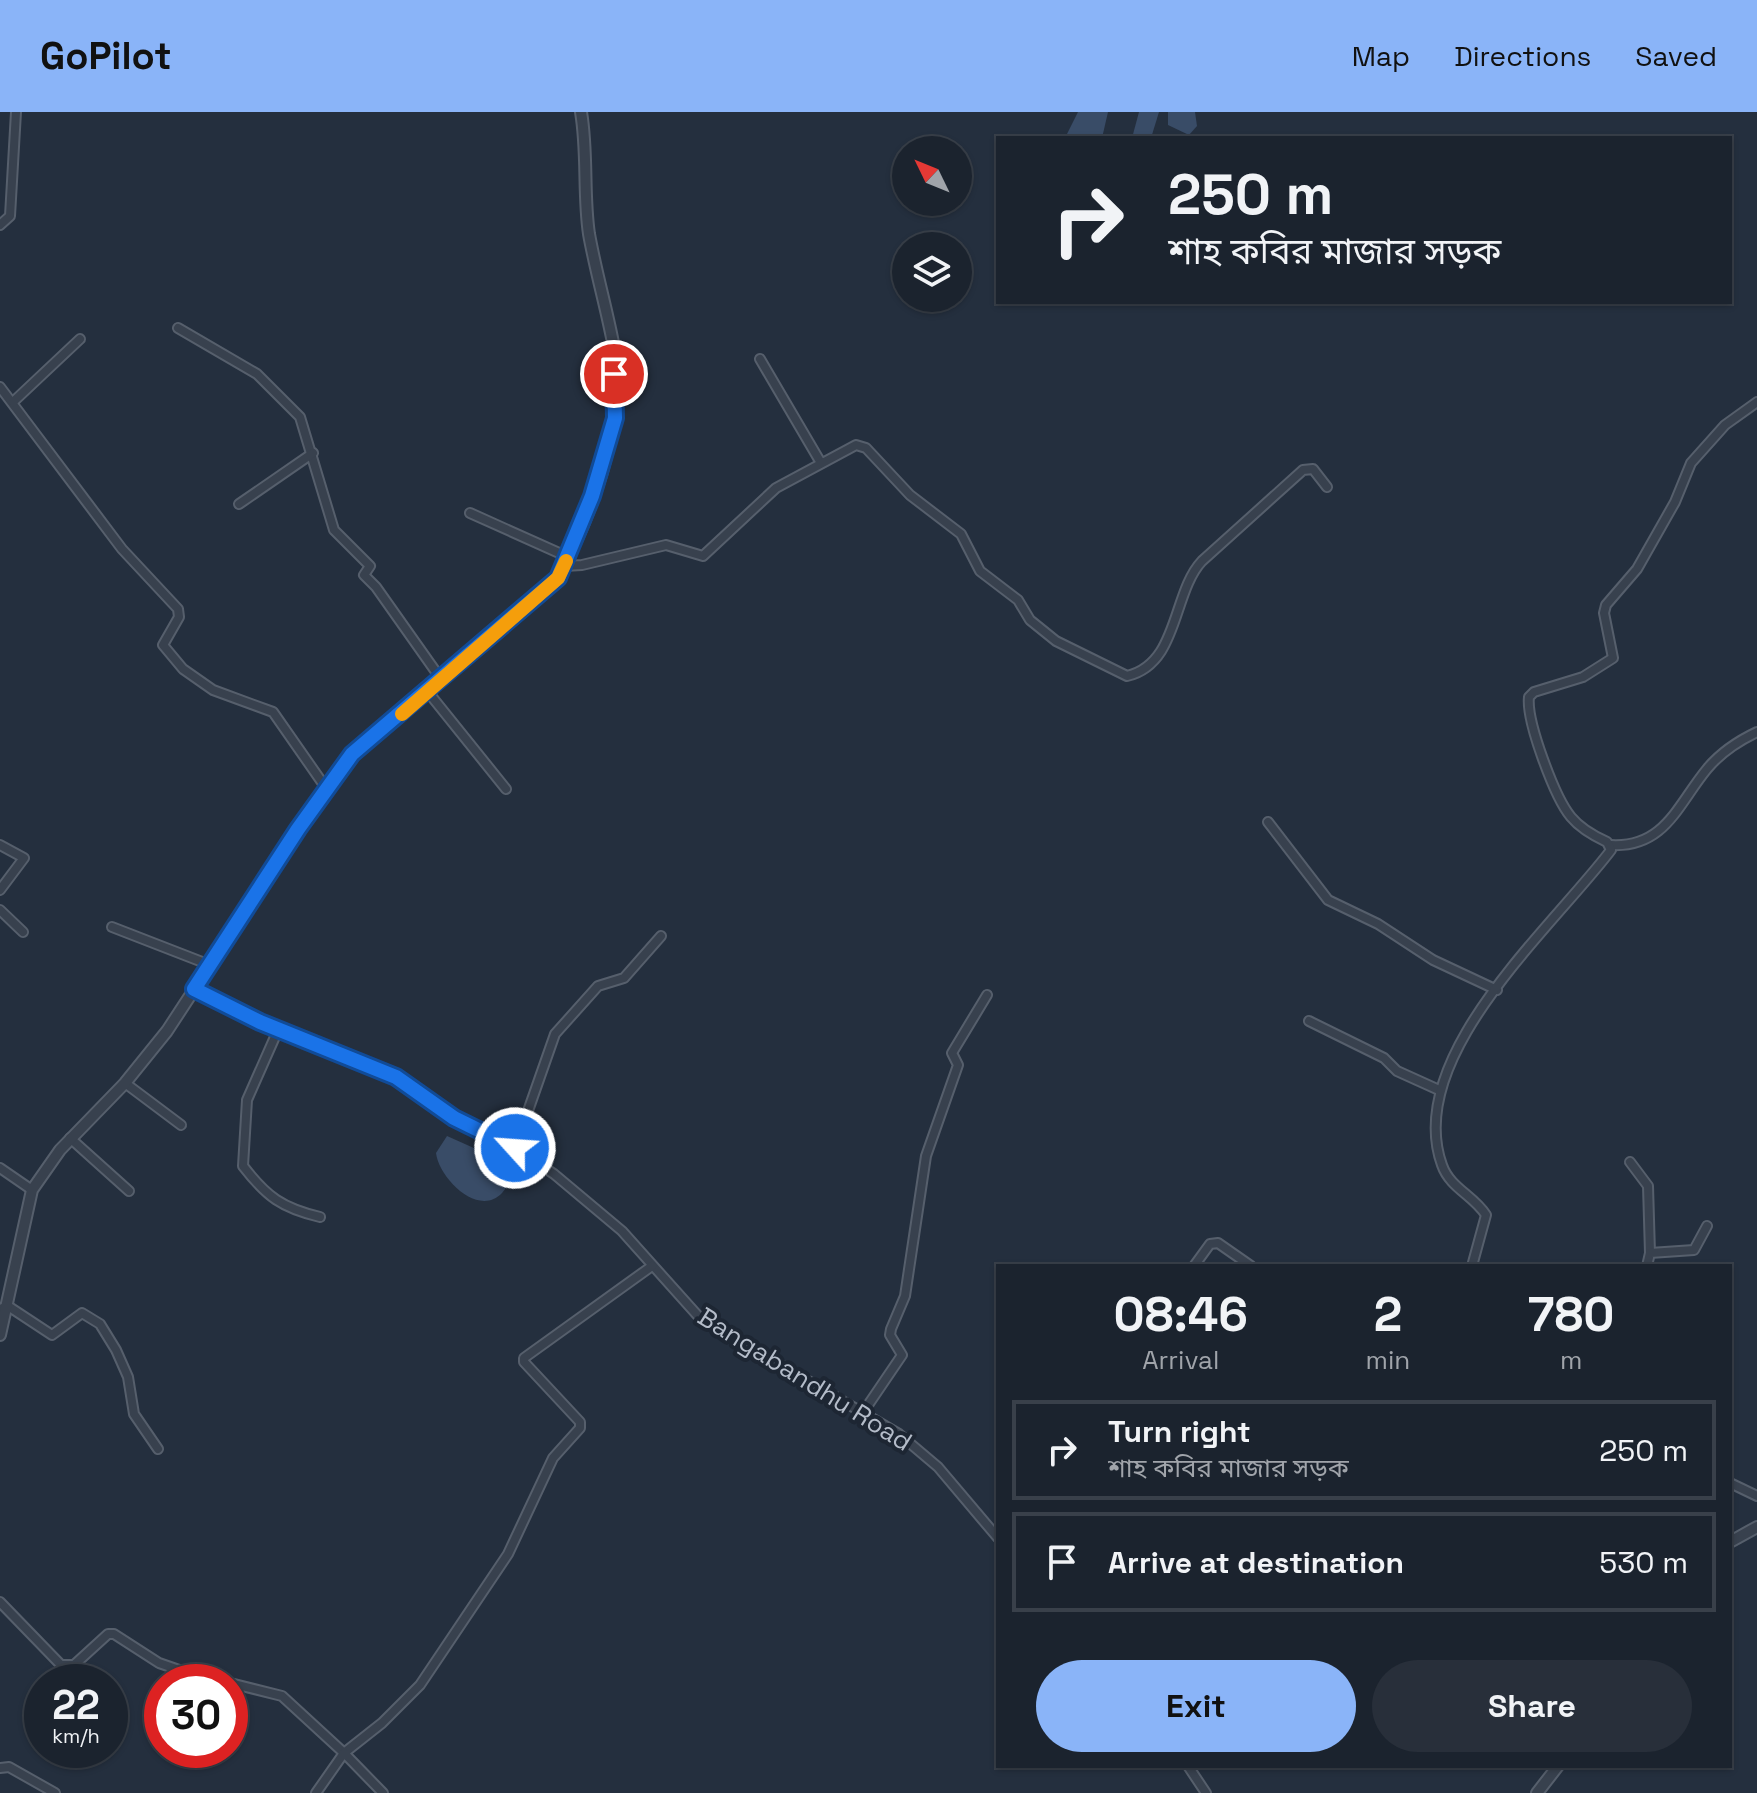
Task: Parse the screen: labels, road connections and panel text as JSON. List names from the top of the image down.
{
  "streets": {
    "street": ["Bangabandhu Road"]
  },
  "north": "top left",
  "page": {
    "header": "GoPilot",
    "nav": ["Map", "Directions", "Saved"],
    "turn": ["250 m", "শাহ কবির মাজার সড়ক"],
    "eta": [
      "08:46",
      "Arrival",
      "2",
      "min",
      "780",
      "m"
    ],
    "list": [
      {
        "name": "Turn right",
        "note": "শাহ কবির মাজার সড়ক",
        "value": "250 m"
      },
      {
        "name": "Arrive at destination",
        "value": "530 m"
      }
    ],
    "buttons": ["Exit", "Share"],
    "speed": "22 km/h",
    "limit": "30"
  }
}
